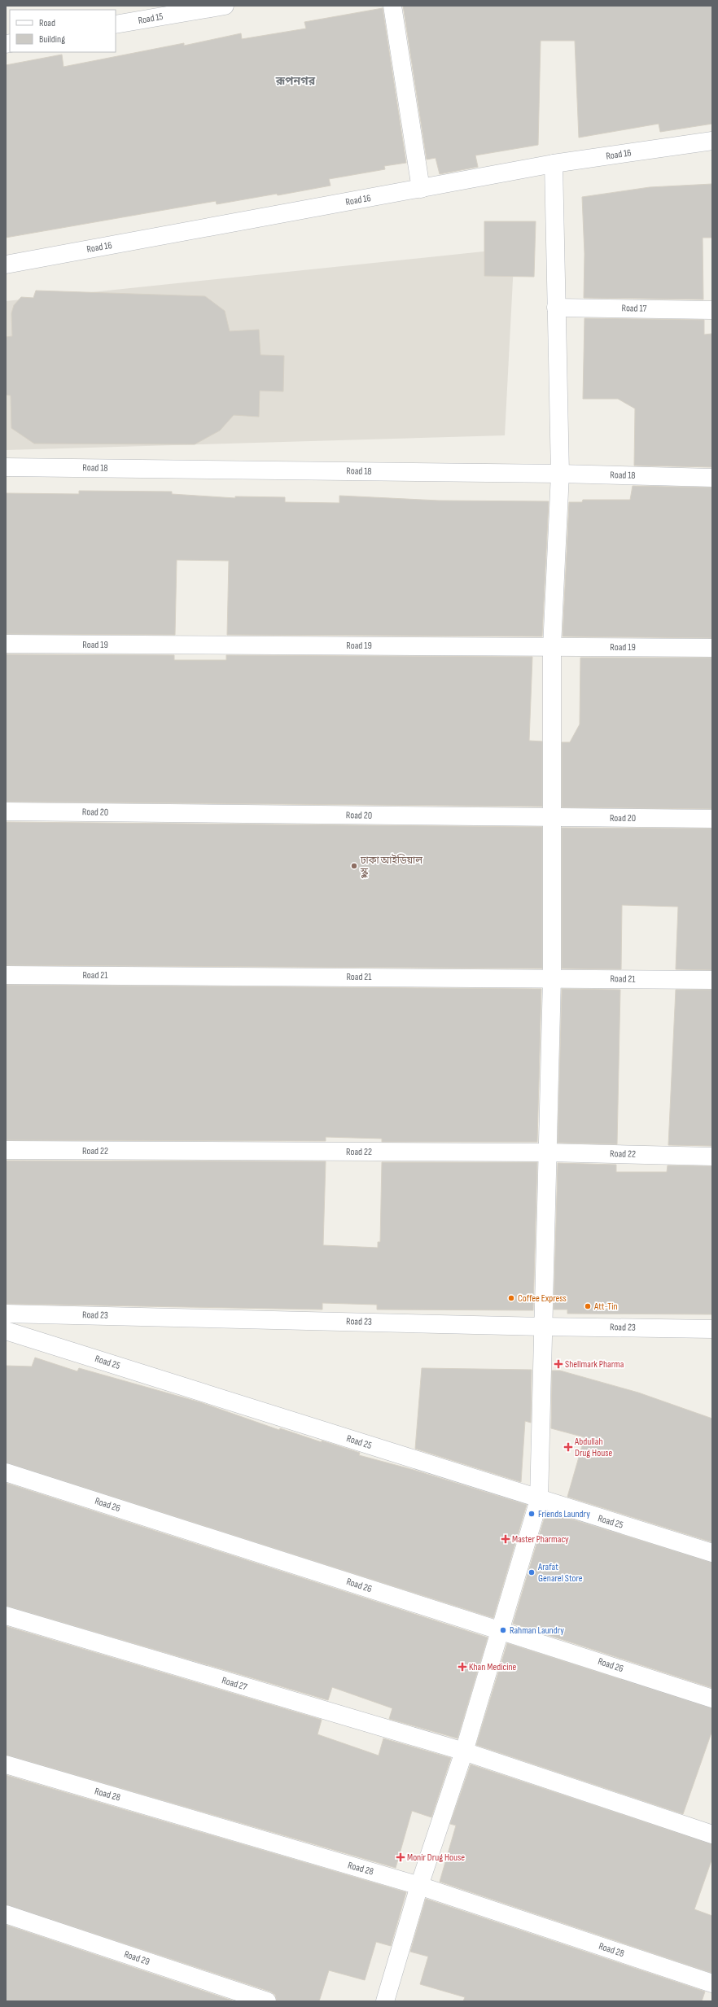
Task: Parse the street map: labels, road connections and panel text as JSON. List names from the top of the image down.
{
  "streets": {
    "street": [
      "Road 15",
      "Road 16",
      "Road 17",
      "Road 18",
      "Road 19",
      "Road 20",
      "Road 21",
      "Road 22",
      "Road 23",
      "Road 25",
      "Road 26",
      "Road 27",
      "Road 28",
      "Road 29"
    ]
  },
  "districts": ["রূপনগর"],
  "places": {
    "other": [
      "ঢাকা আইডিয়াল স্কুল",
      "Coffee Express",
      "Att-Tin",
      "Friends Laundry",
      "Arafat Genarel Store",
      "Rahman Laundry"
    ],
    "health": [
      "Shellmark Pharma",
      "Abdullah Drug House",
      "Master Pharmacy",
      "Khan Medicine",
      "Monir Drug House"
    ]
  },
  "legend": ["Road", "Building"]
}
